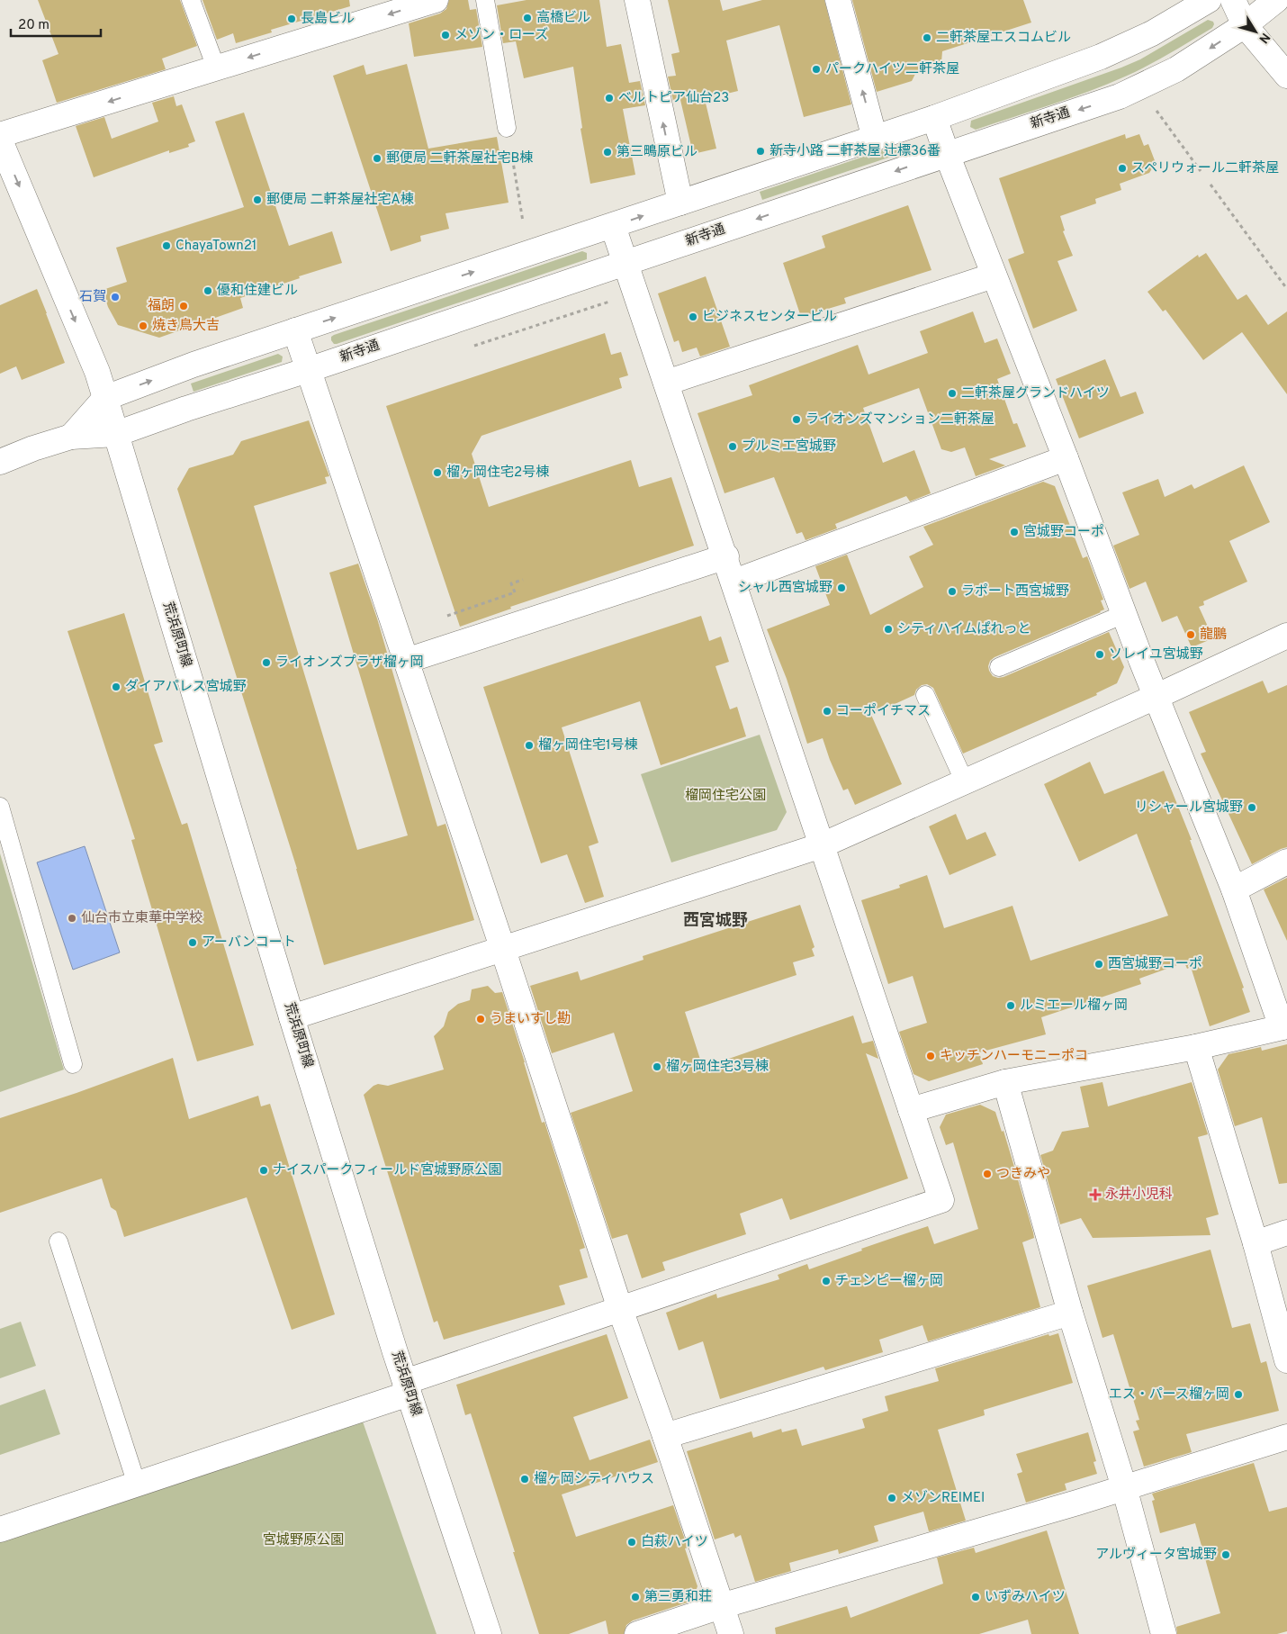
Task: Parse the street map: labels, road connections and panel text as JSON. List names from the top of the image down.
{
  "streets": {
    "street": ["新寺通", "荒浜原町線"]
  },
  "crossings": [
    ["新寺通", "荒浜原町線"]
  ],
  "districts": ["西宮城野"],
  "parks": ["榴岡住宅公園", "宮城野原公園"],
  "places": {
    "other": [
      "高橋ビル",
      "長島ビル",
      "メゾン・ローズ",
      "二軒茶屋エスコムビル",
      "パークハイツ二軒茶屋",
      "ベルトピア仙台23",
      "新寺小路 二軒茶屋 辻標36番",
      "第三鴫原ビル",
      "郵便局 二軒茶屋社宅B棟",
      "スペリウォール二軒茶屋",
      "郵便局 二軒茶屋社宅A棟",
      "ChayaTown21",
      "優和住建ビル",
      "石賀",
      "福朗",
      "ビジネスセンタービル",
      "焼き鳥大吉",
      "二軒茶屋グランドハイツ",
      "ライオンズマンション二軒茶屋",
      "プルミエ宮城野",
      "榴ヶ岡住宅2号棟",
      "宮城野コーポ",
      "シャル西宮城野",
      "ラポート西宮城野",
      "シティハイムぱれっと",
      "龍鵬",
      "ソレイユ宮城野",
      "ライオンズプラザ榴ヶ岡",
      "ダイアパレス宮城野",
      "コーポイチマス",
      "榴ヶ岡住宅1号棟",
      "リシャール宮城野",
      "仙台市立東華中学校",
      "アーバンコート",
      "西宮城野コーポ",
      "ルミエール榴ヶ岡",
      "うまいすし勘",
      "キッチンハーモニーポコ",
      "榴ヶ岡住宅3号棟",
      "ナイスパークフィールド宮城野原公園",
      "つきみや",
      "チェンピー榴ヶ岡",
      "エス・パース榴ヶ岡",
      "榴ヶ岡シティハウス",
      "メゾンREIMEI",
      "白萩ハイツ",
      "アルヴィータ宮城野",
      "第三勇和荘",
      "いずみハイツ"
    ],
    "health": ["永井小児科"]
  },
  "scale_bar": "20 m",
  "north": "bottom right"
}
